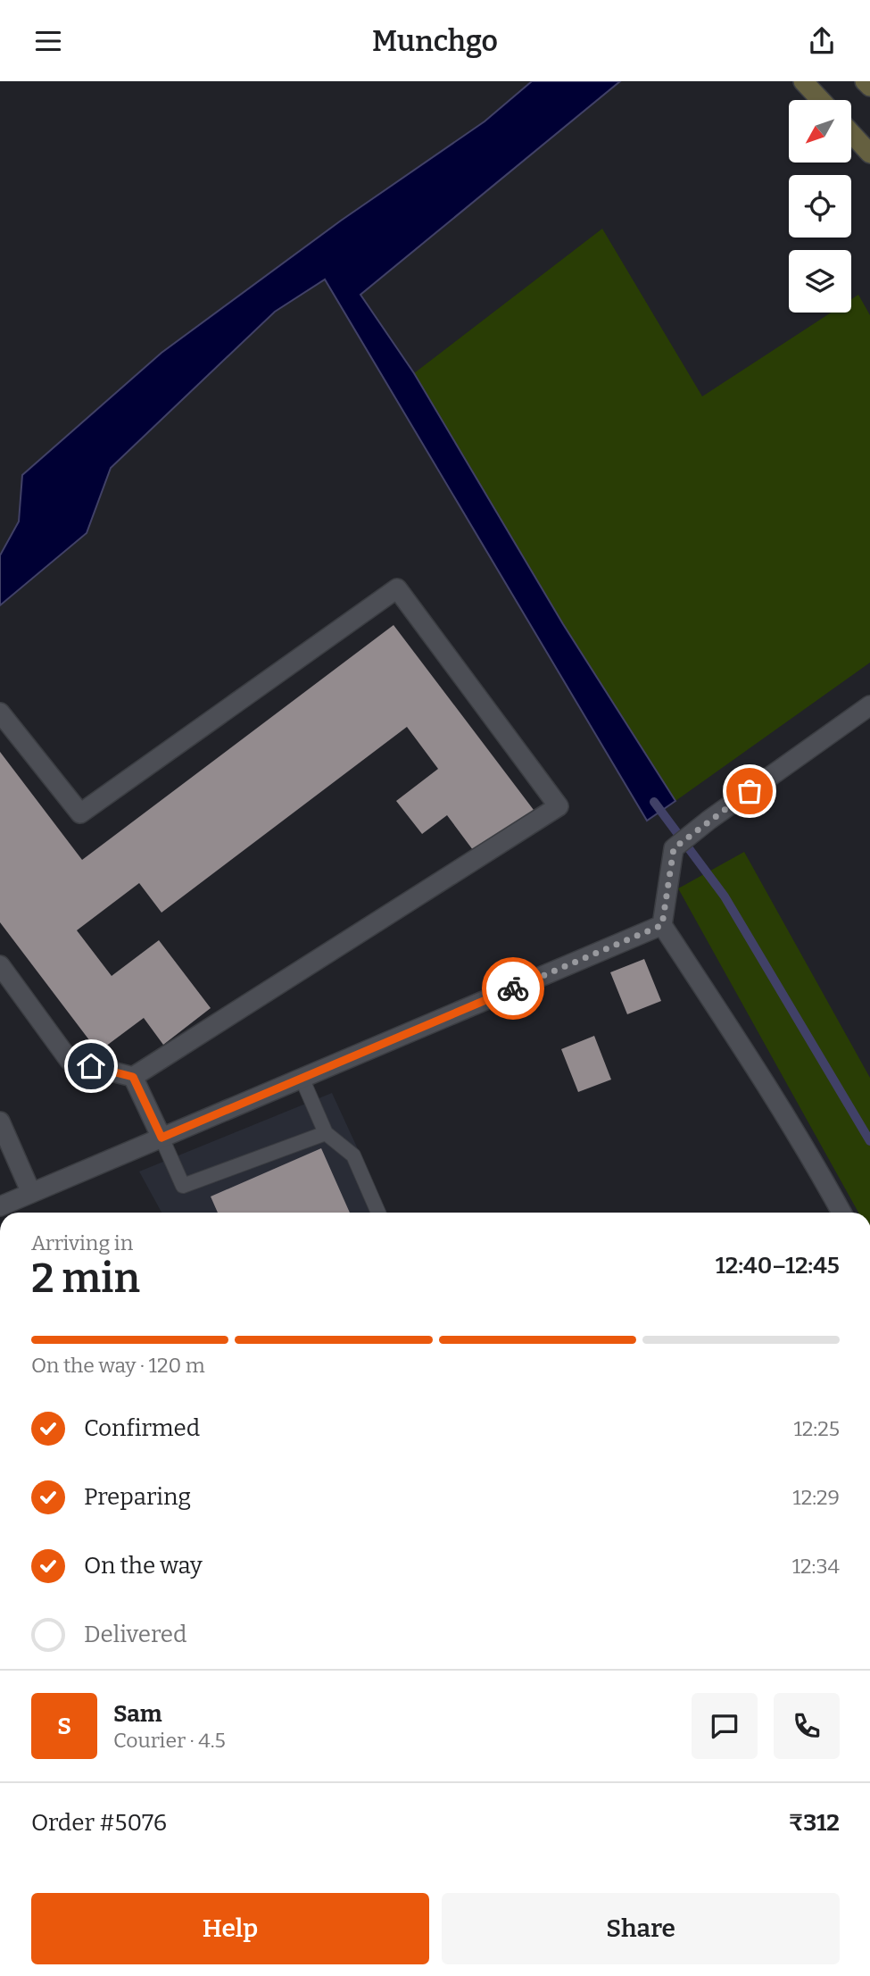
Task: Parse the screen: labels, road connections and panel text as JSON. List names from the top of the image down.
{
  "north": "bottom left",
  "page": {
    "header": "Munchgo",
    "heading": ["2 min", "Arriving in", "12:40–12:45"],
    "panel": [
      "Sam",
      "Courier · 4.5",
      "Order #5076",
      "₹312"
    ],
    "bar": "On the way · 120 m",
    "list": [
      ["Confirmed", "12:25"],
      ["Preparing", "12:29"],
      ["On the way", "12:34"],
      "Delivered"
    ],
    "round": "S",
    "buttons": ["Help", "Share"]
  }
}
